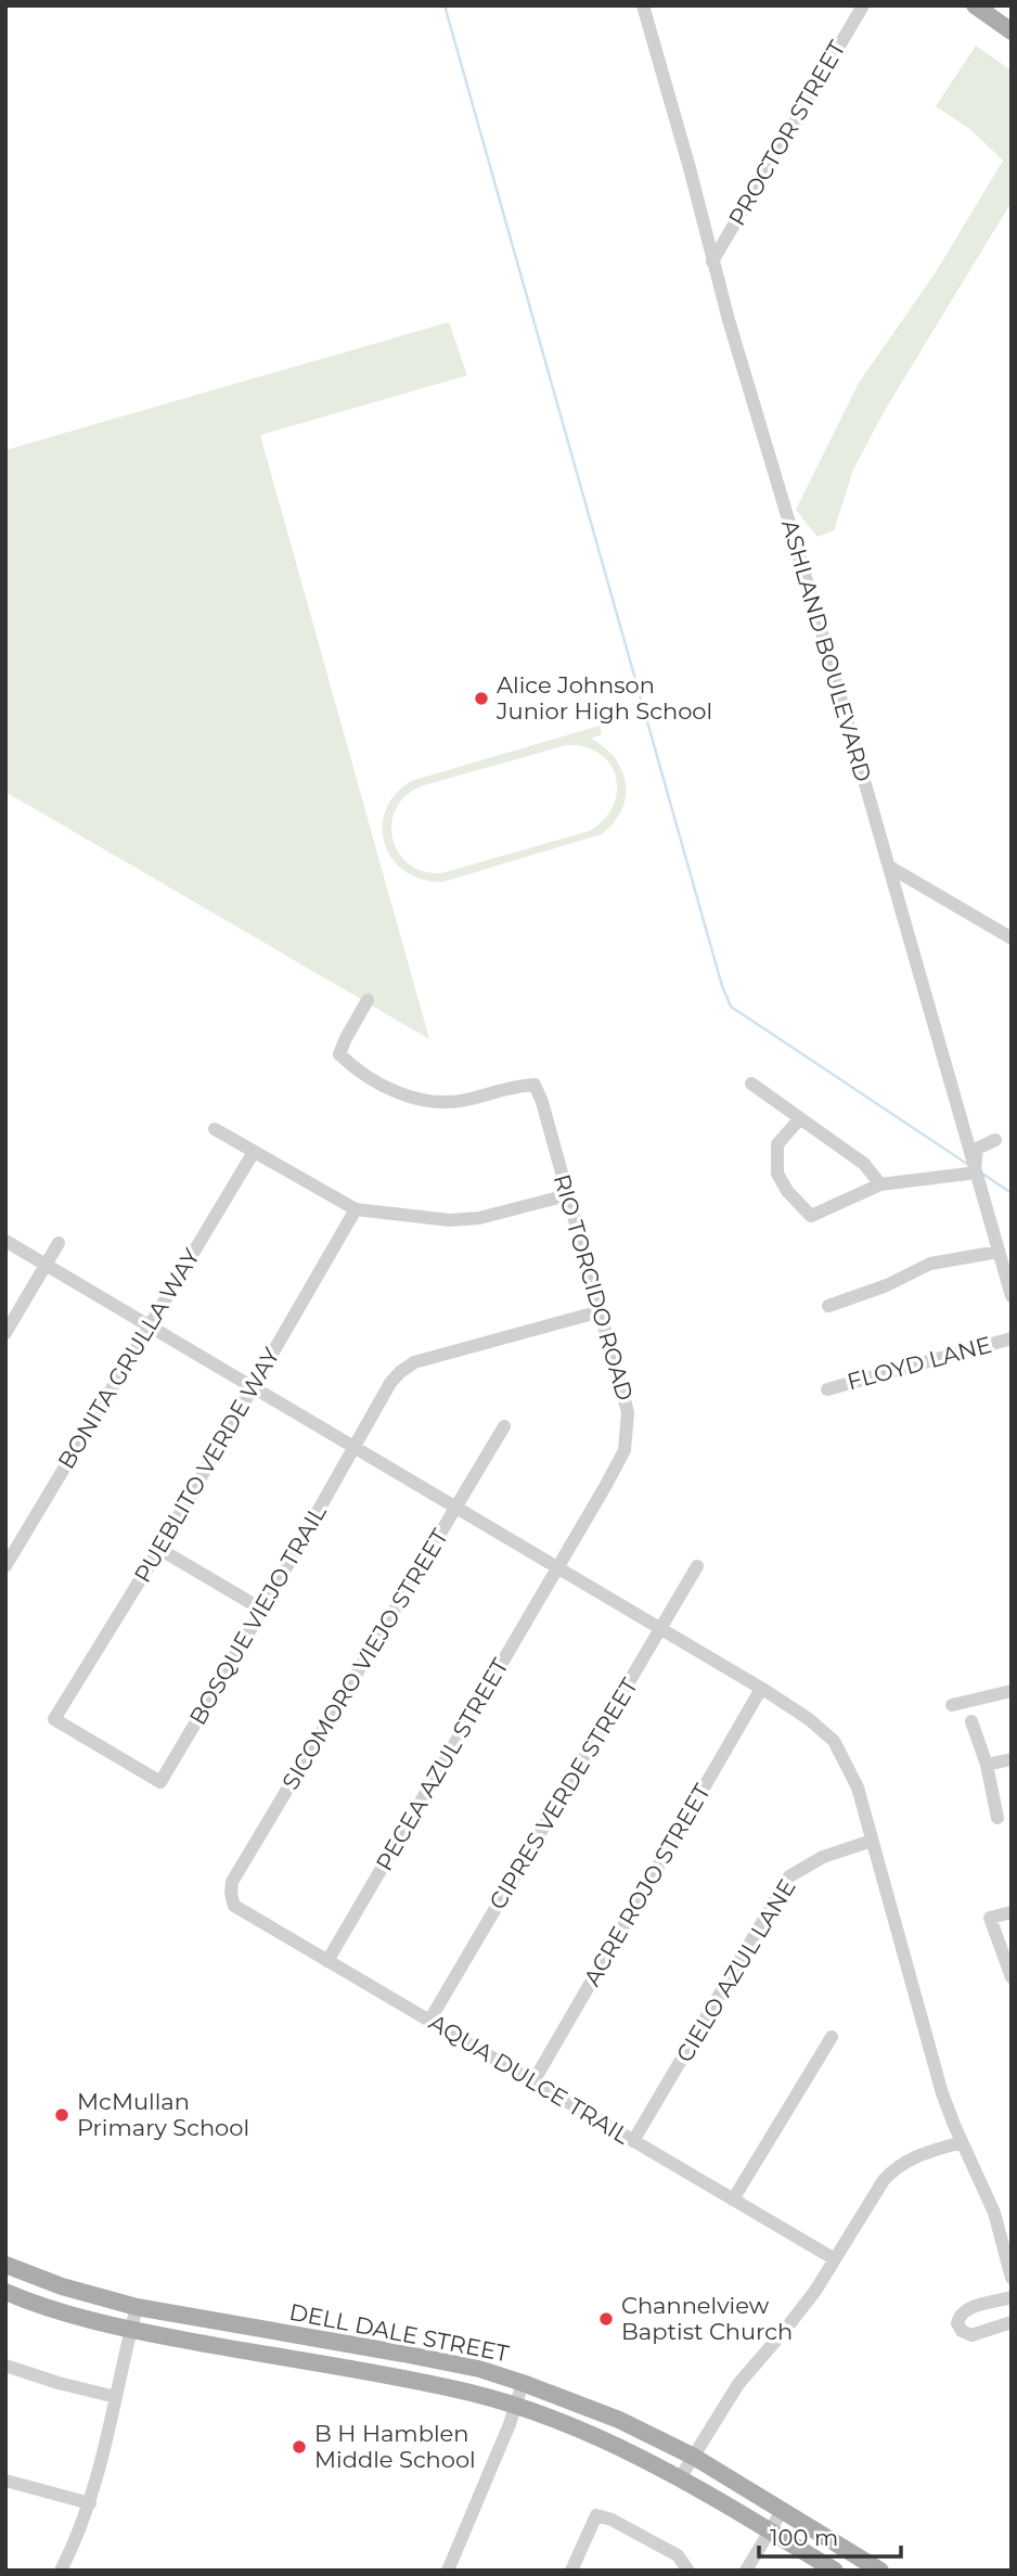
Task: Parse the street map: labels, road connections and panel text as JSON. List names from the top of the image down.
{
  "streets": {
    "main road": ["DELL DALE STREET"],
    "street": [
      "PROCTOR STREET",
      "ASHLAND BOULEVARD",
      "RIO TORCIDO ROAD",
      "BONITA GRULLA WAY",
      "FLOYD LANE",
      "PUEBLITO VERDE WAY",
      "BOSQUE VIEJO TRAIL",
      "SICOMORO VIEJO STREET",
      "PECEA AZUL STREET",
      "CIPRES VERDE STREET",
      "ACRE ROJO STREET",
      "CIELO AZUL LANE",
      "AQUA DULCE TRAIL"
    ]
  },
  "crossings": [
    ["PROCTOR STREET", "ASHLAND BOULEVARD"],
    ["RIO TORCIDO ROAD", "BOSQUE VIEJO TRAIL"],
    ["RIO TORCIDO ROAD", "PECEA AZUL STREET"],
    ["PUEBLITO VERDE WAY", "BOSQUE VIEJO TRAIL"],
    ["SICOMORO VIEJO STREET", "AQUA DULCE TRAIL"],
    ["PECEA AZUL STREET", "AQUA DULCE TRAIL"],
    ["CIPRES VERDE STREET", "AQUA DULCE TRAIL"],
    ["ACRE ROJO STREET", "AQUA DULCE TRAIL"],
    ["CIELO AZUL LANE", "AQUA DULCE TRAIL"]
  ],
  "places": [
    "Alice Johnson Junior High School",
    "McMullan Primary School",
    "Channelview Baptist Church",
    "B H Hamblen Middle School"
  ],
  "scale_bar": "100 m"
}
